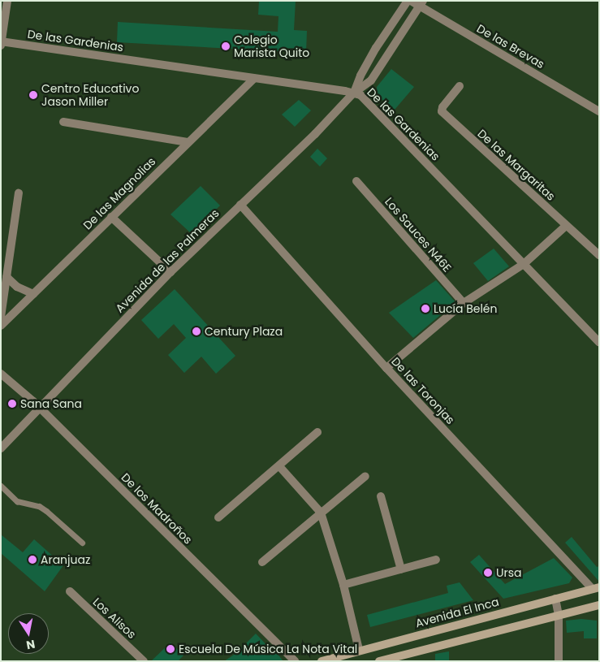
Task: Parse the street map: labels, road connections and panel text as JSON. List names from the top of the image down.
{
  "streets": {
    "main road": ["Avenida El Inca"],
    "street": [
      "De las Gardenias",
      "De las Brevas",
      "De las Margaritas",
      "De las Magnolias",
      "Los Sauces N46E",
      "Avenida de las Palmeras",
      "De las Toronjas",
      "De los Madroños",
      "Los Alisos"
    ]
  },
  "crossings": [
    ["De las Gardenias", "De las Magnolias"],
    ["De las Gardenias", "Avenida de las Palmeras"],
    ["De las Brevas", "Avenida de las Palmeras"],
    ["Avenida de las Palmeras", "De las Toronjas"],
    ["Avenida de las Palmeras", "De los Madroños"],
    ["De las Toronjas", "Avenida El Inca"]
  ],
  "places": [
    "Colegio Marista Quito",
    "Centro Educativo Jason Miller",
    "Lucía Belén",
    "Century Plaza",
    "Sana Sana",
    "Aranjuaz",
    "Ursa",
    "Escuela De Música La Nota Vital"
  ],
  "north": "bottom"
}
